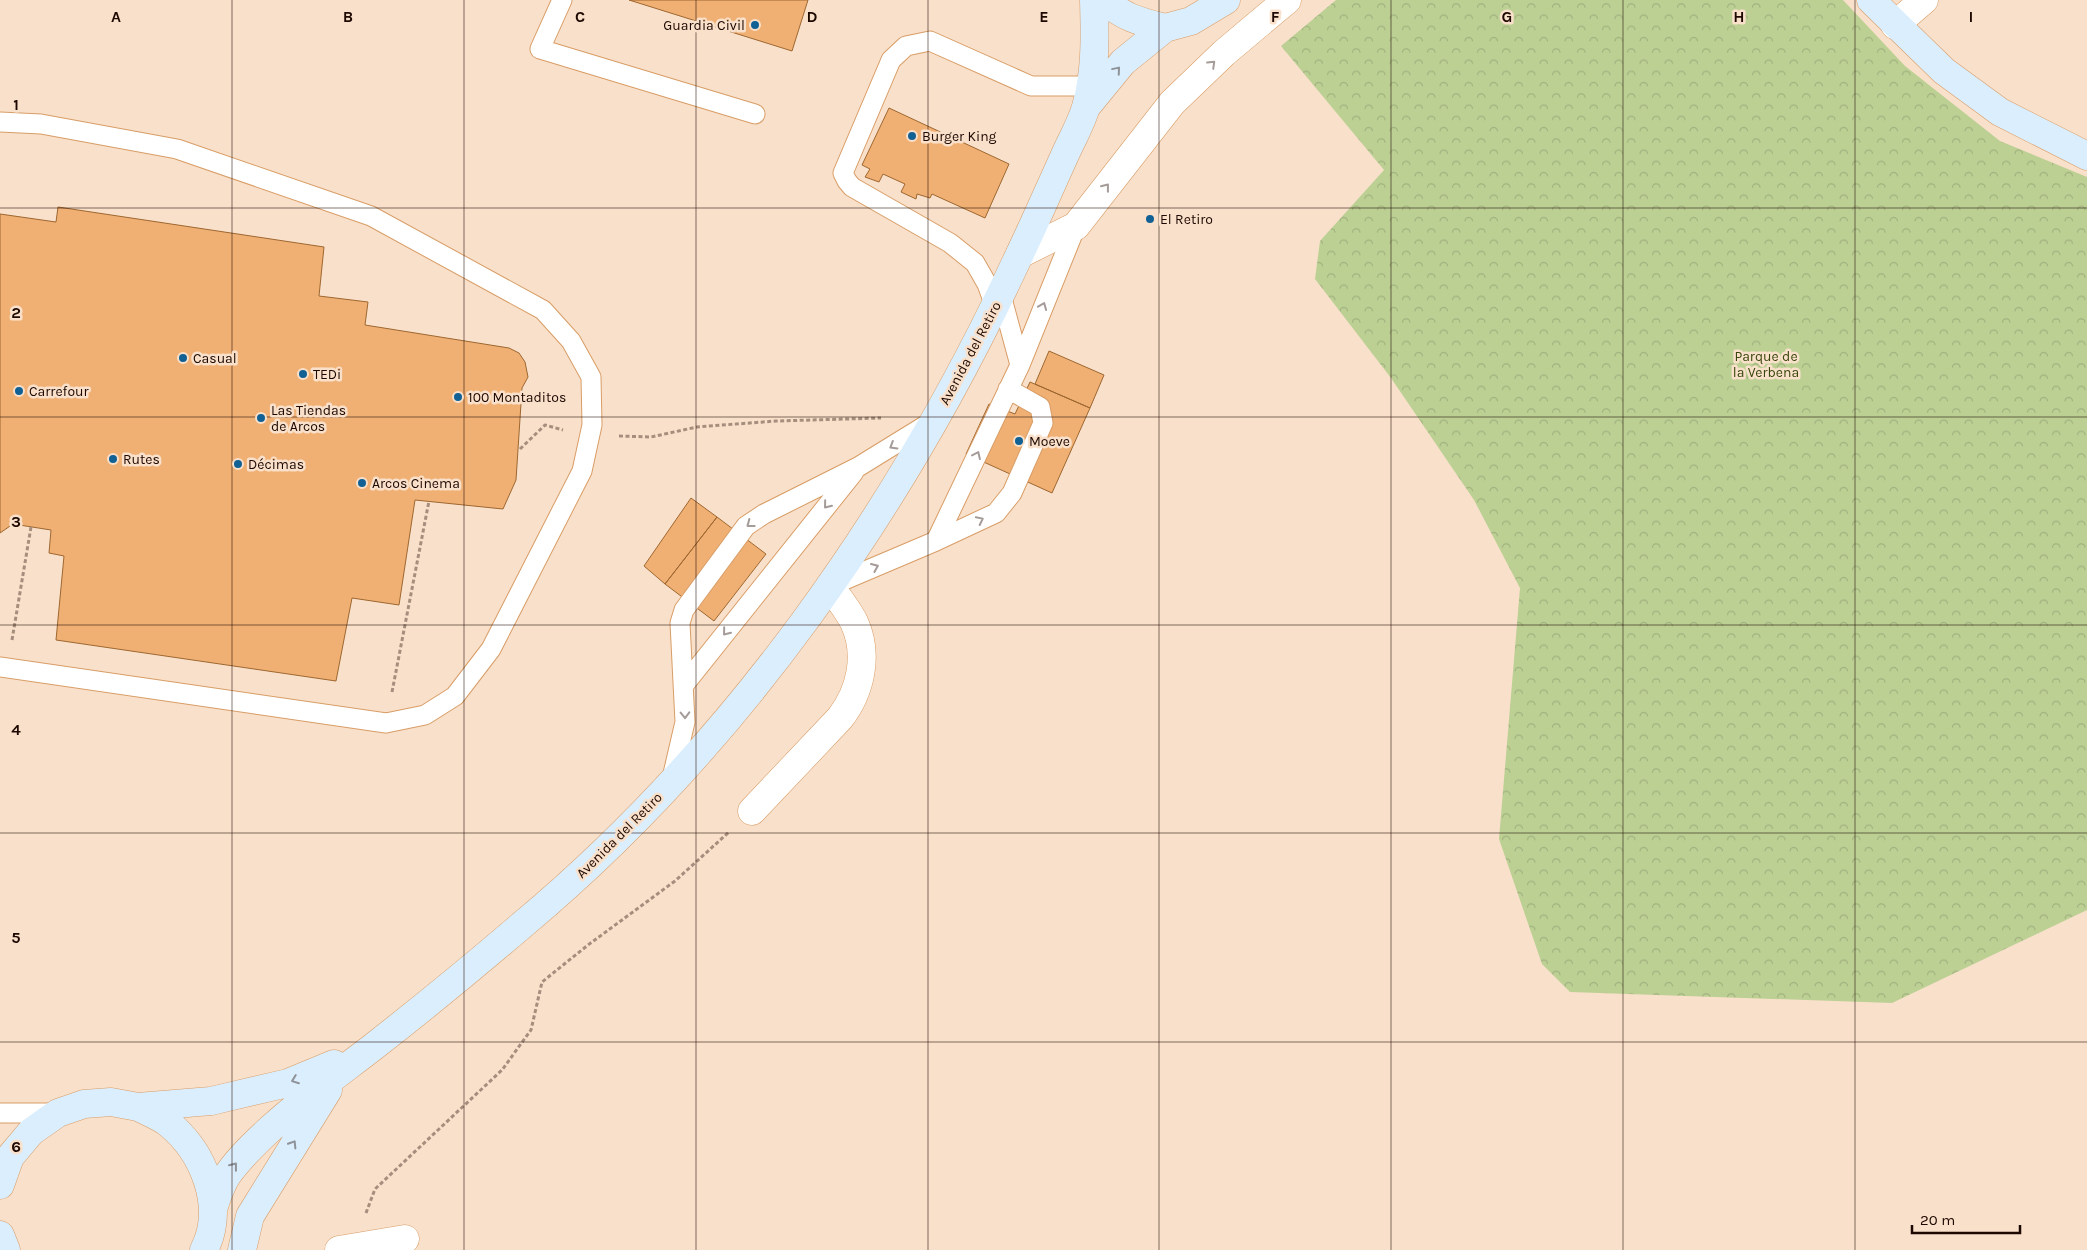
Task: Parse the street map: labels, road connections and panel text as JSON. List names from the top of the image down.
{
  "streets": {
    "street": ["Avenida del Retiro"]
  },
  "parks": ["Parque de la Verbena"],
  "places": [
    "Guardia Civil",
    "Burger King",
    "El Retiro",
    "Casual",
    "TEDi",
    "Carrefour",
    "100 Montaditos",
    "Las Tiendas de Arcos",
    "Moeve",
    "Rutes",
    "Décimas",
    "Arcos Cinema"
  ],
  "scale_bar": "20 m",
  "grid": {
    "columns": [
      "A",
      "B",
      "C",
      "D",
      "E",
      "F",
      "G",
      "H",
      "I"
    ],
    "rows": [
      "1",
      "2",
      "3",
      "4",
      "5",
      "6"
    ]
  }
}
